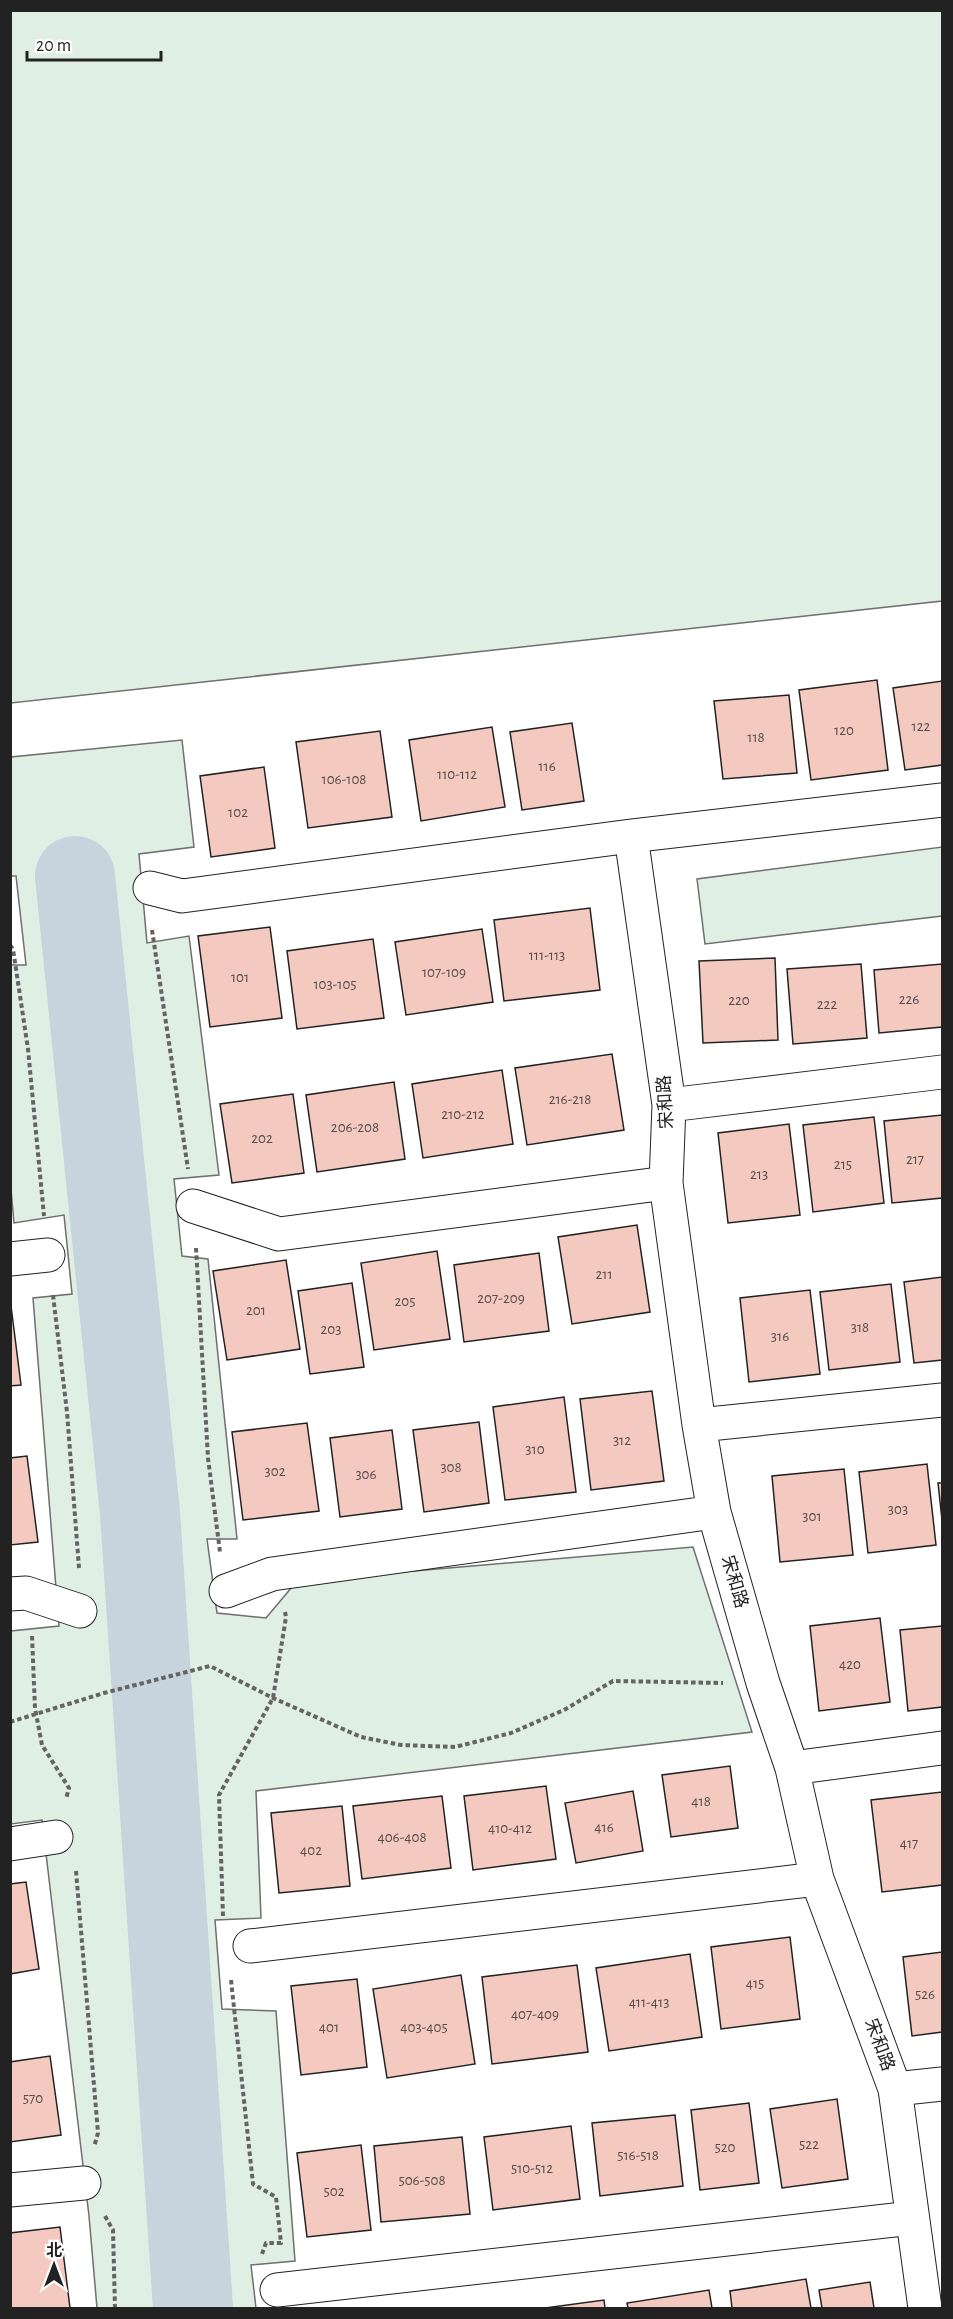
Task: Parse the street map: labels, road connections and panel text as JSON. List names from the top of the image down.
{
  "streets": {
    "street": ["宋和路"]
  },
  "house_numbers": [
    "122",
    "120",
    "118",
    "116",
    "110-112",
    "106-108",
    "102",
    "111-113",
    "107-109",
    "101",
    "103-105",
    "226",
    "220",
    "222",
    "216-218",
    "210-212",
    "206-208",
    "202",
    "217",
    "215",
    "213",
    "211",
    "207-209",
    "205",
    "201",
    "318",
    "203",
    "316",
    "312",
    "310",
    "308",
    "302",
    "306",
    "303",
    "301",
    "420",
    "418",
    "416",
    "410-412",
    "406-408",
    "417",
    "402",
    "415",
    "526",
    "411-413",
    "407-409",
    "401",
    "403-405",
    "570",
    "522",
    "520",
    "516-518",
    "510-512",
    "506-508",
    "502"
  ],
  "scale_bar": "20 m",
  "north": "top"
}
